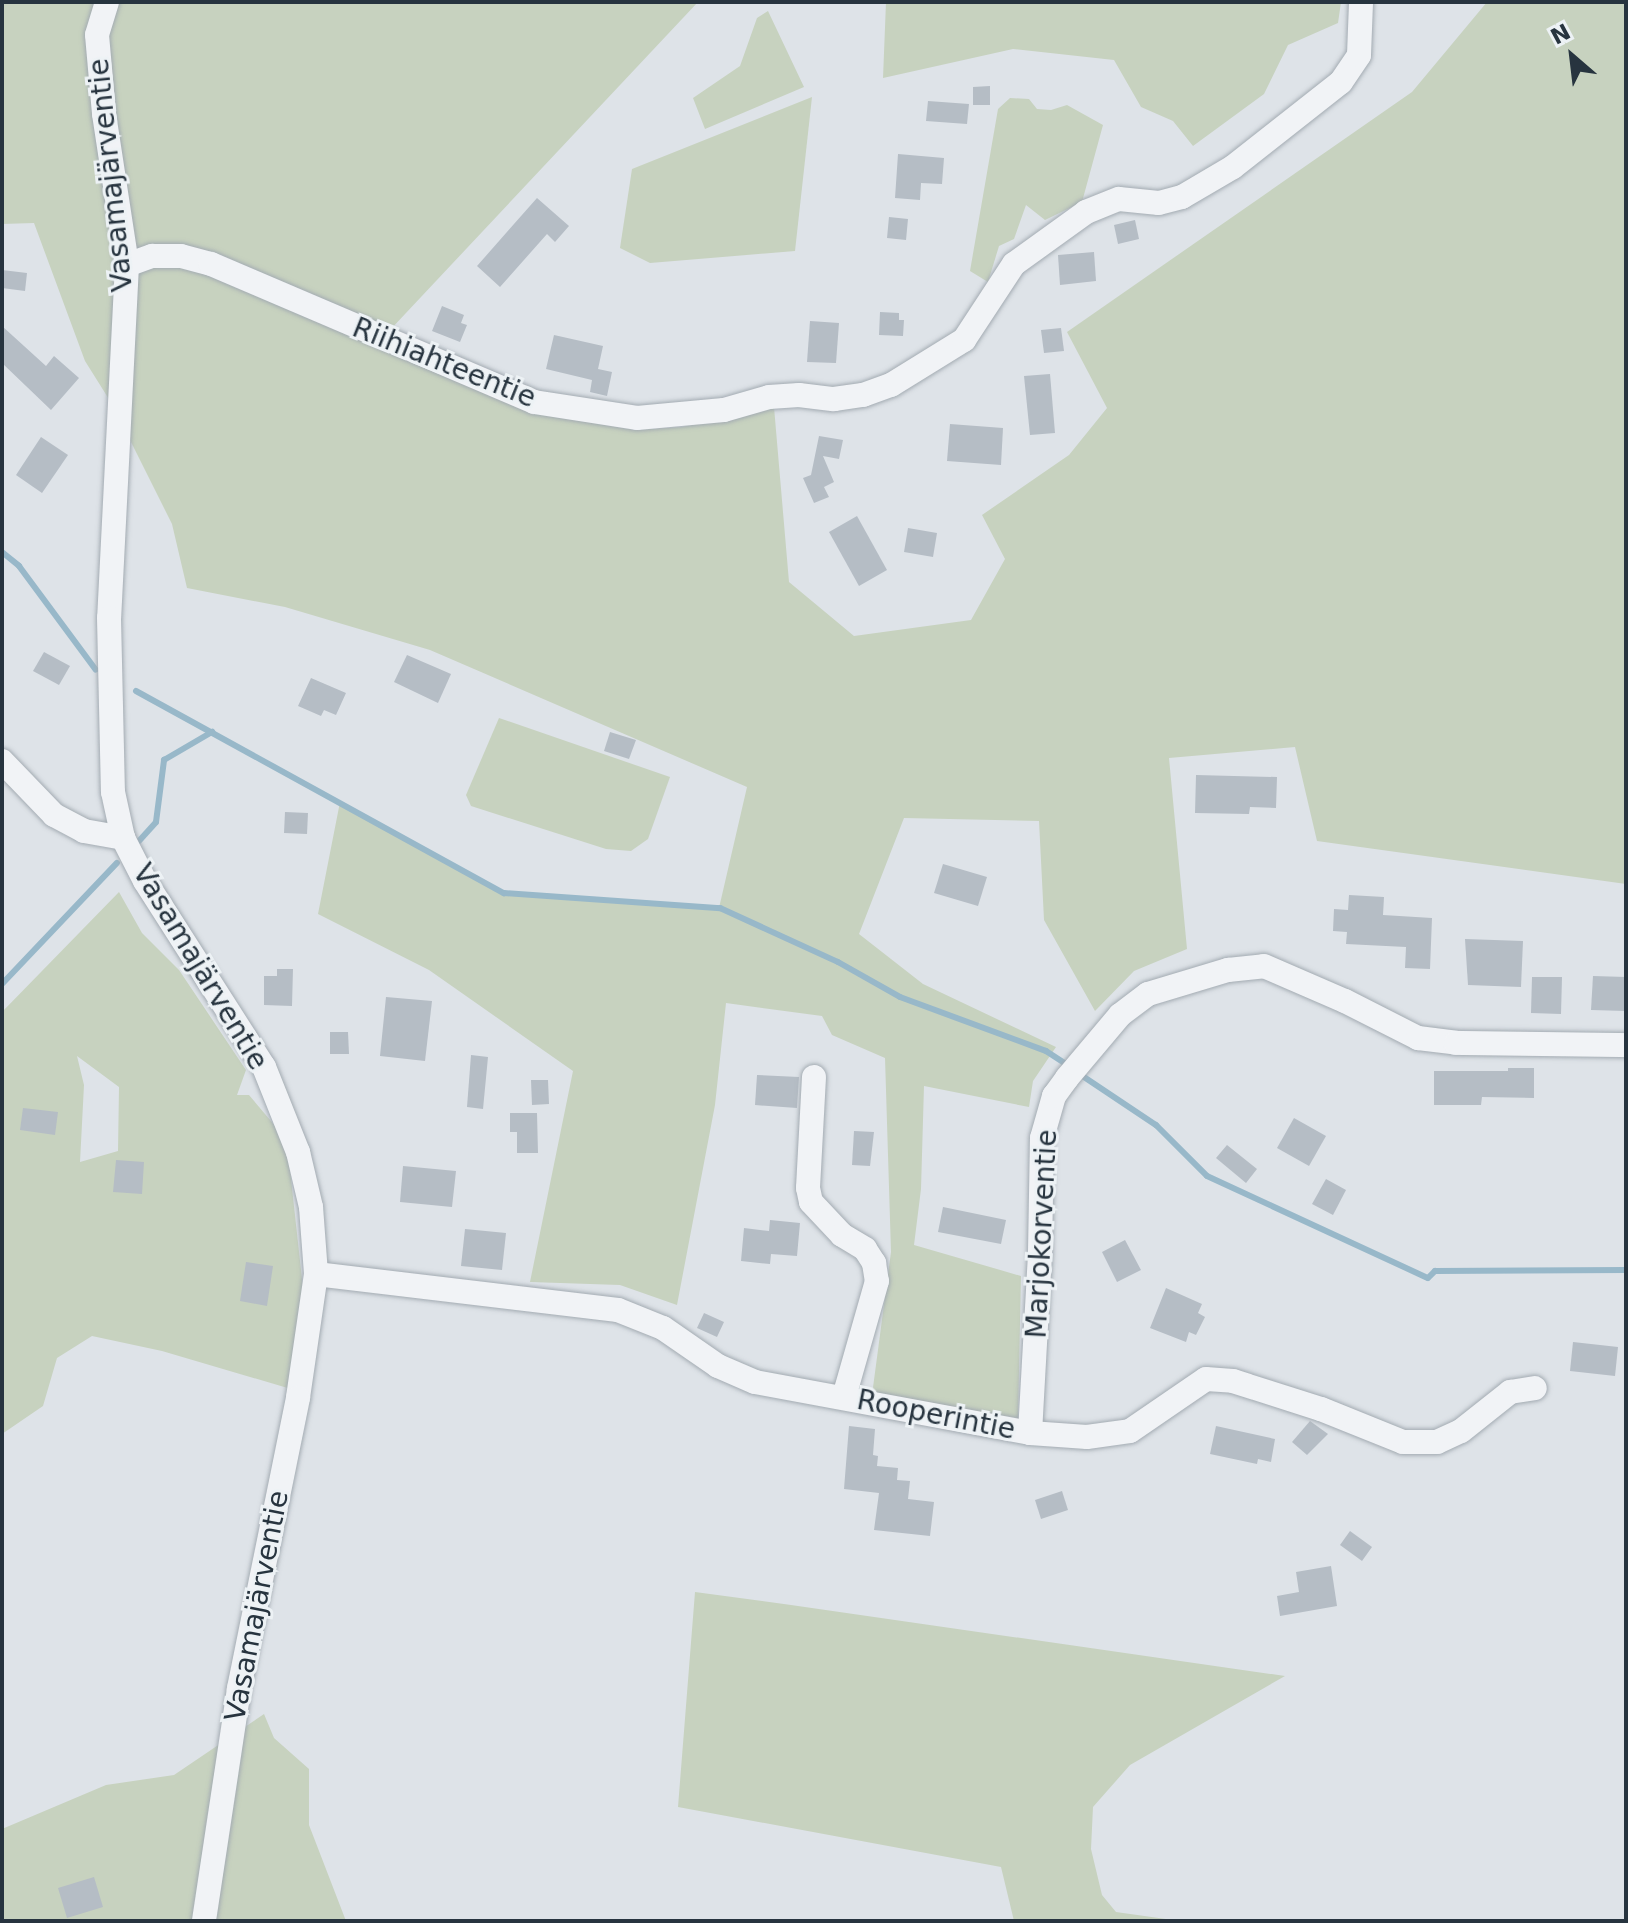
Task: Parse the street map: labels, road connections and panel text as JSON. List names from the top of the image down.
{
  "streets": {
    "street": [
      "Vasamajärventie",
      "Riihiahteentie",
      "Marjokorventie",
      "Rooperintie"
    ]
  },
  "crossings": [
    ["Vasamajärventie", "Riihiahteentie"],
    ["Vasamajärventie", "Rooperintie"],
    ["Marjokorventie", "Rooperintie"]
  ],
  "north": "top left"
}
